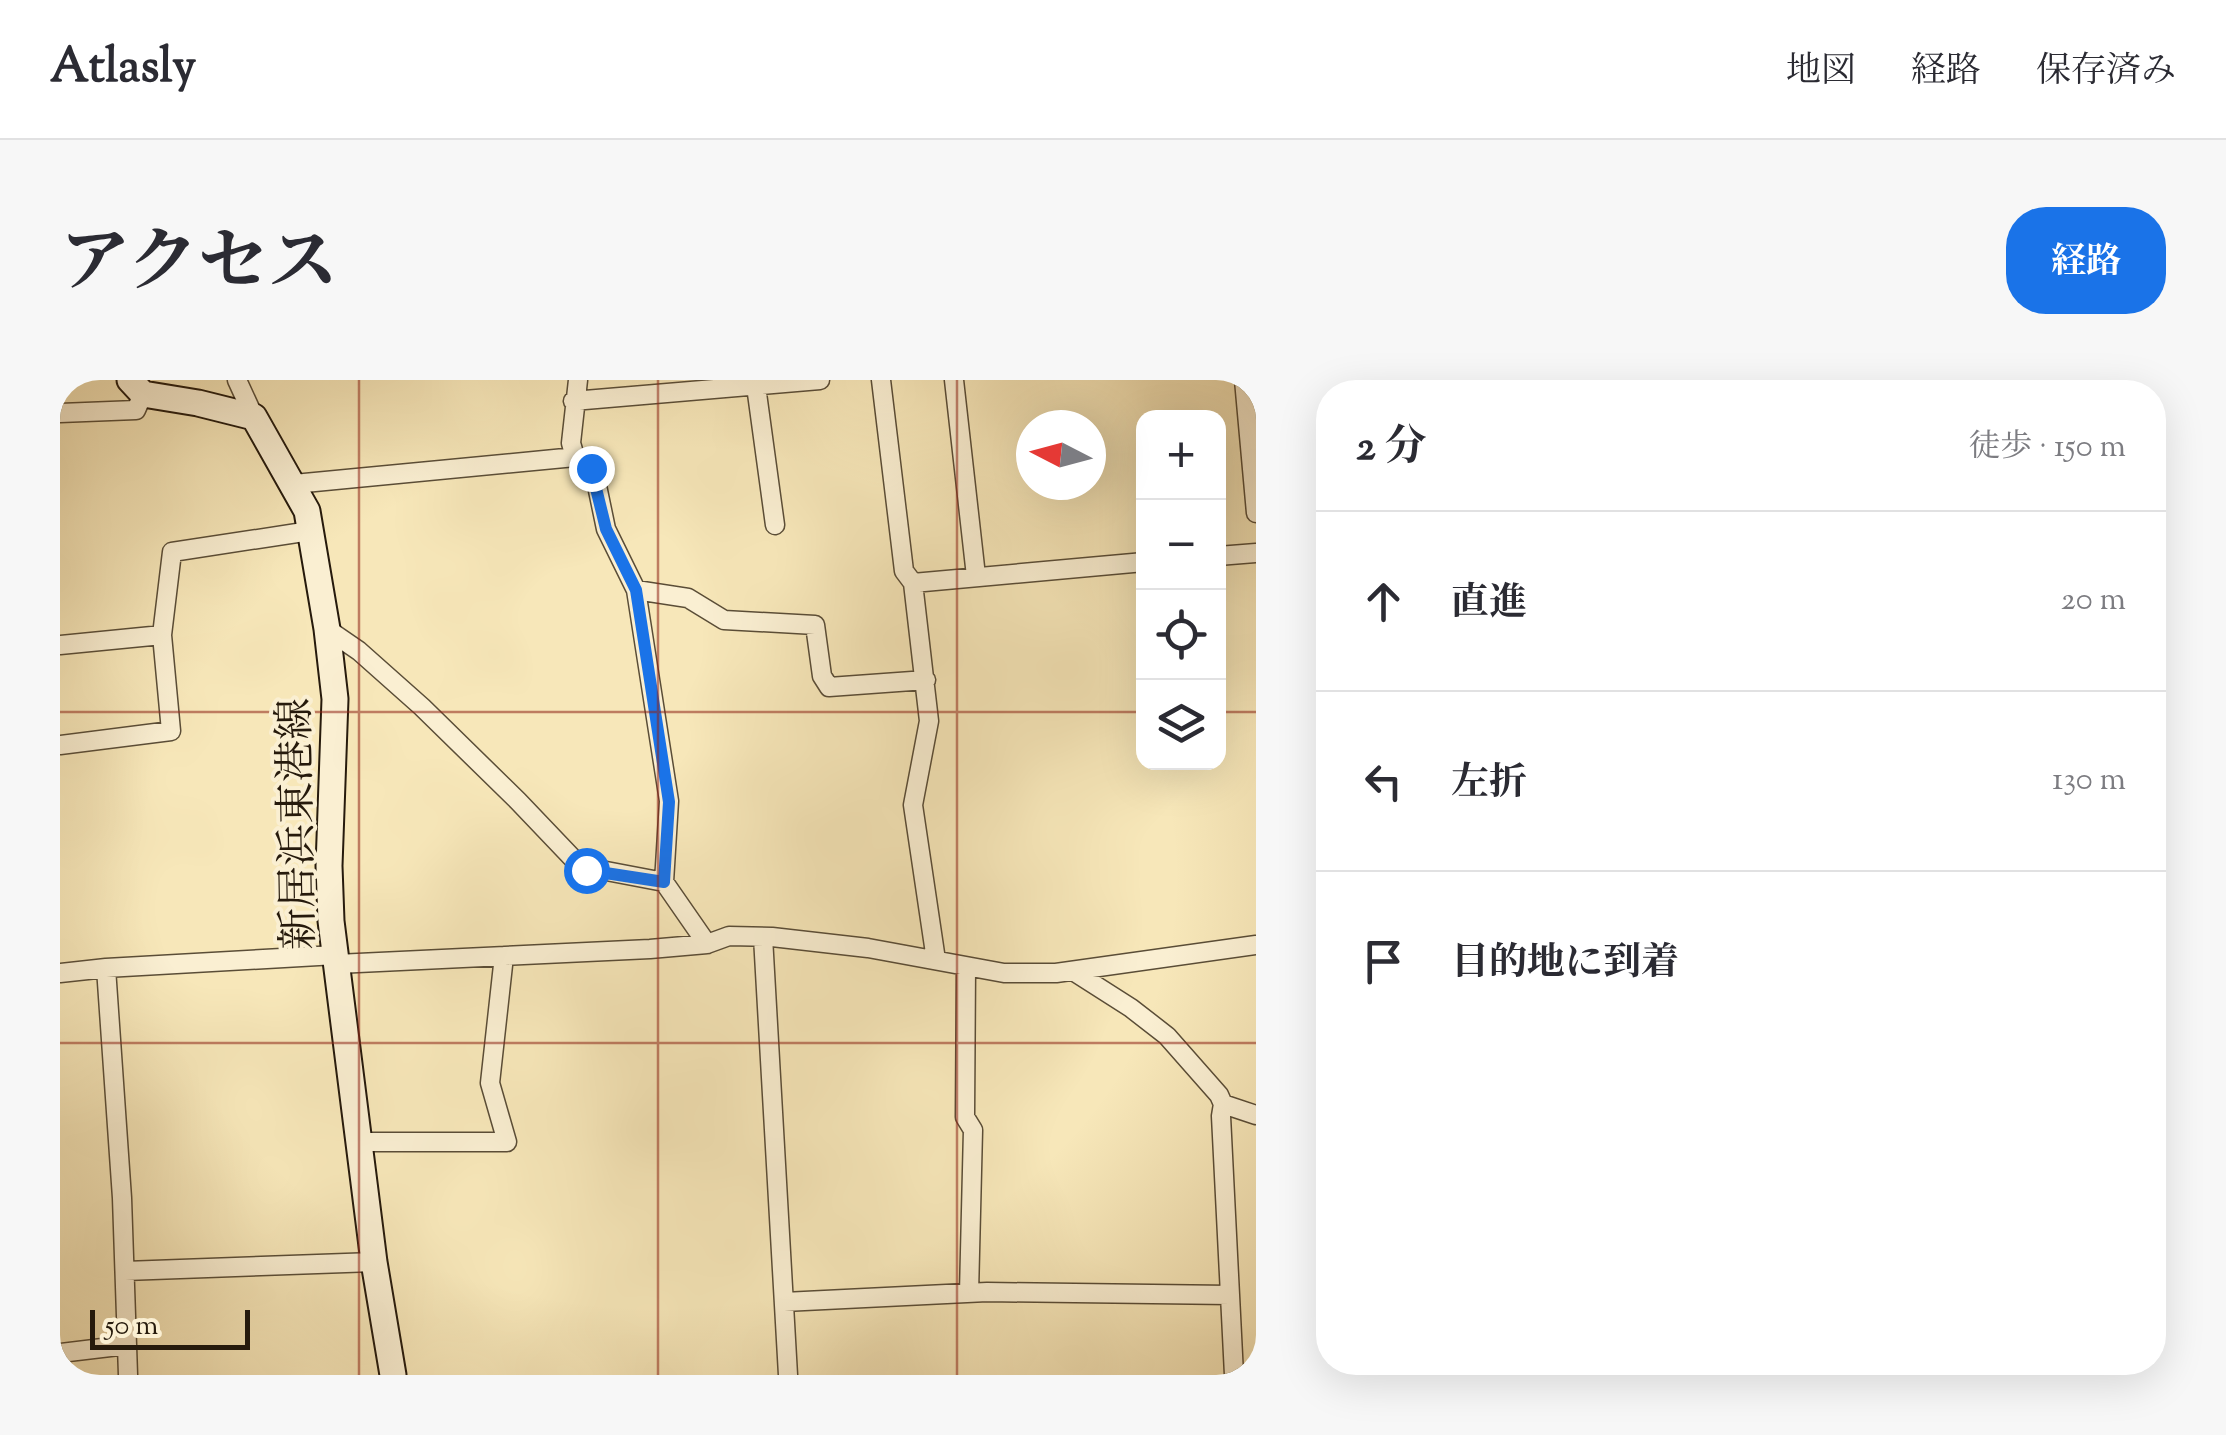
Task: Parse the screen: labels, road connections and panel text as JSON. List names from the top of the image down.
{
  "streets": {
    "main road": ["新居浜東港線"]
  },
  "scale_bar": "50 m",
  "north": "left",
  "page": {
    "header": "Atlasly",
    "nav": ["地図", "経路", "保存済み"],
    "title": "アクセス",
    "buttons": "経路",
    "heading": ["2 分", "徒歩 · 150 m"],
    "map_buttons": ["+", "−"],
    "list": [
      ["直進", "20 m"],
      ["左折", "130 m"],
      "目的地に到着"
    ],
    "scale": "50 m"
  }
}
